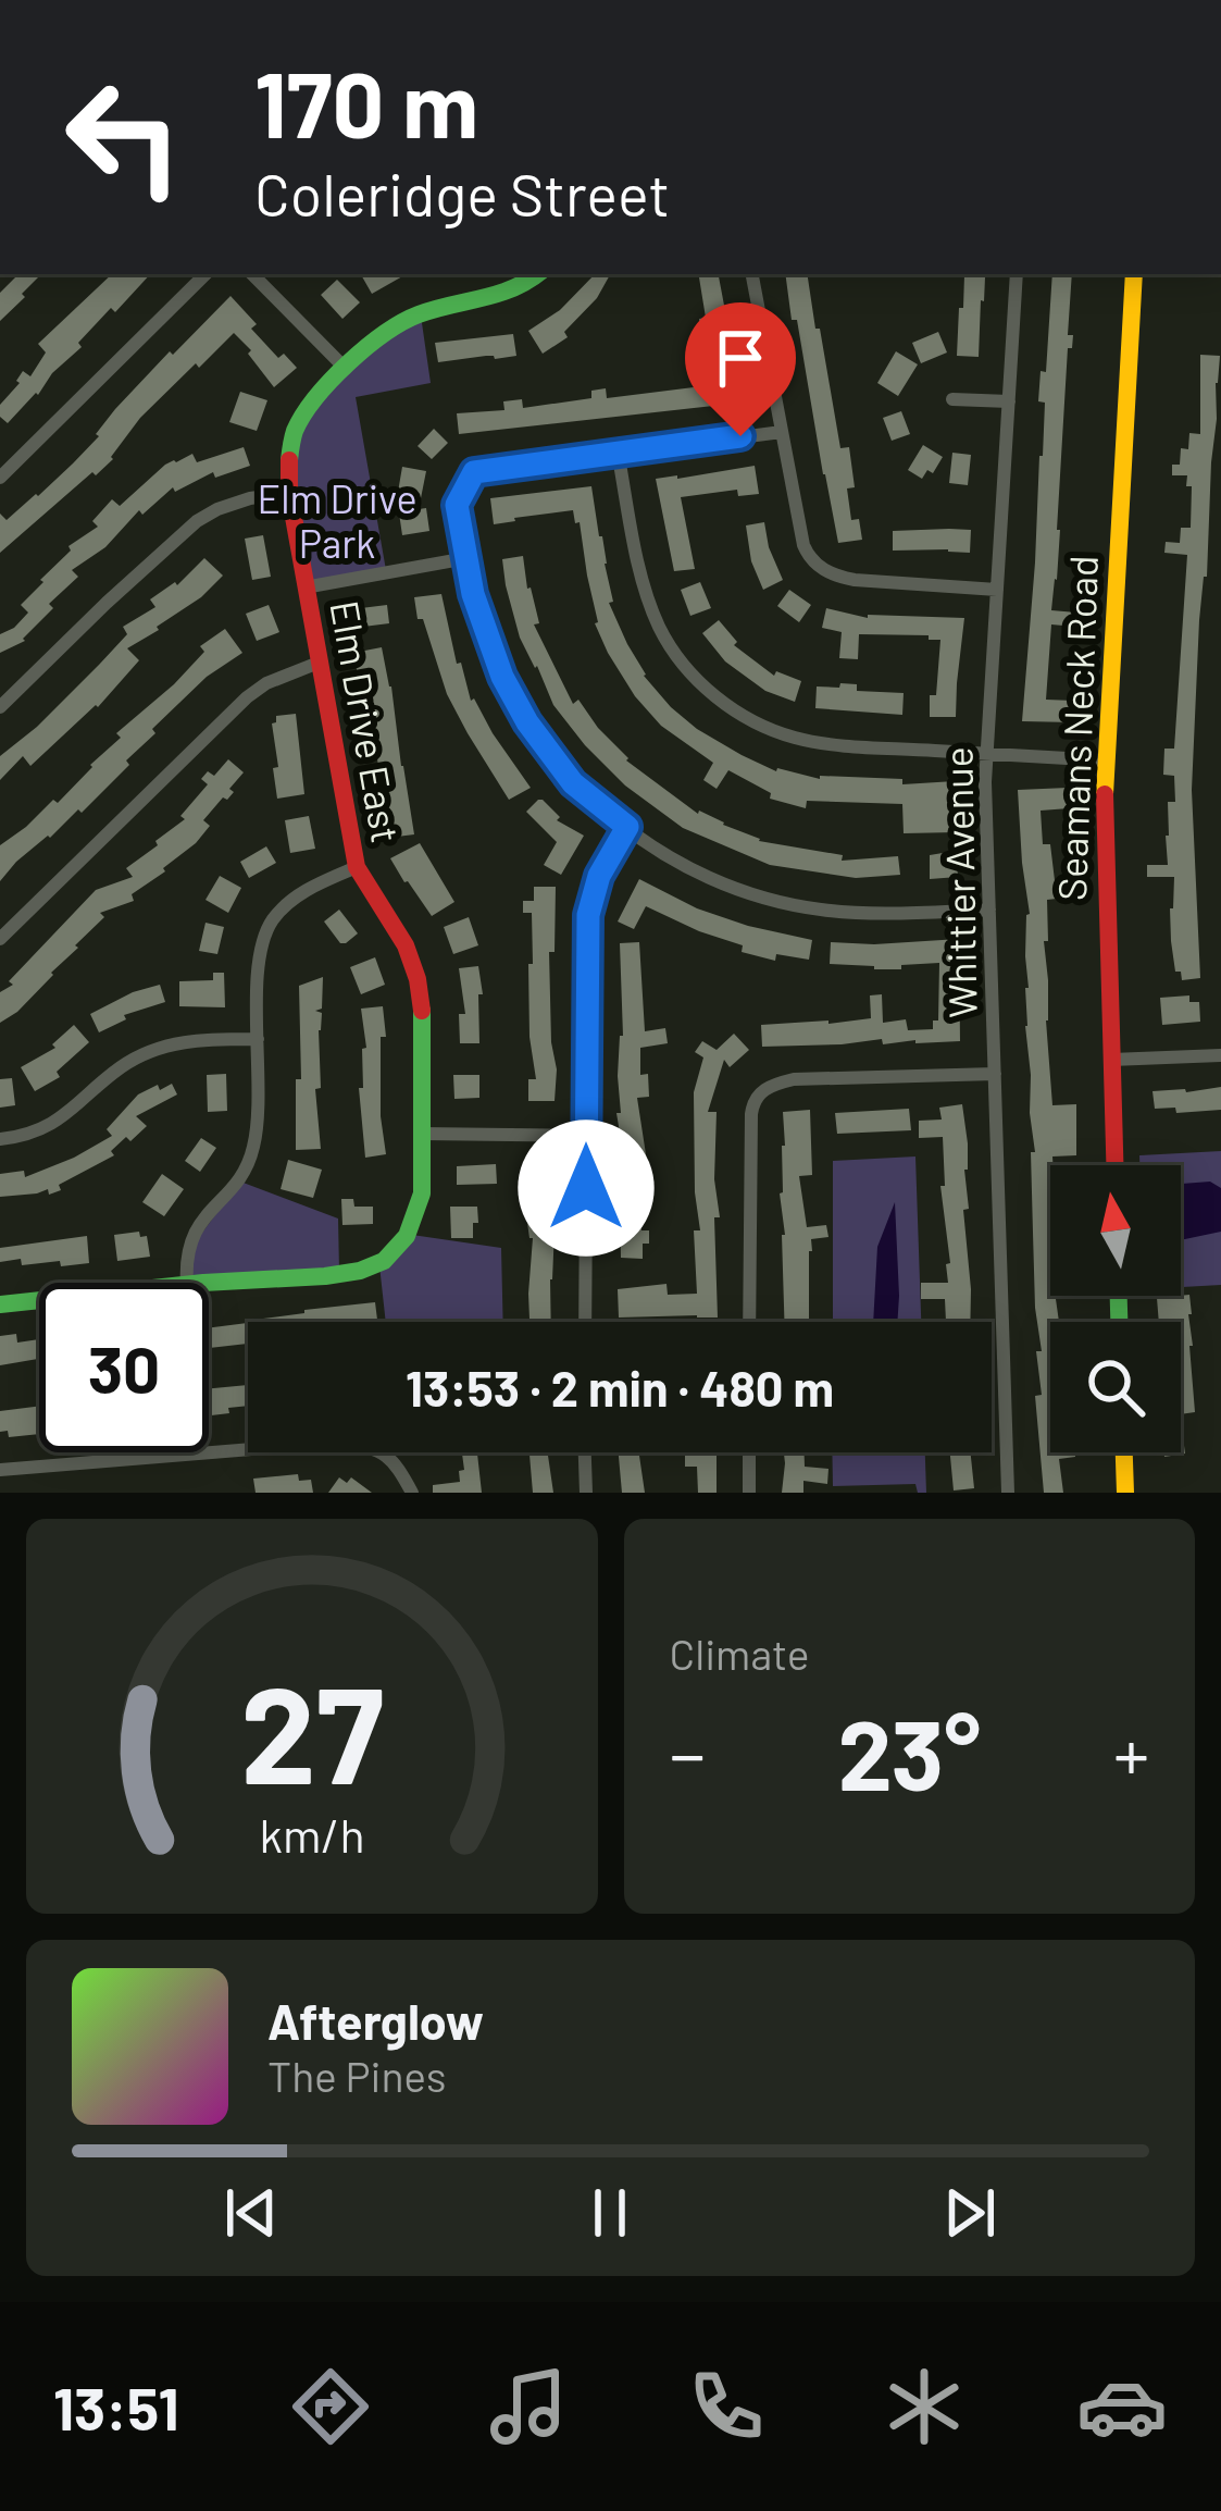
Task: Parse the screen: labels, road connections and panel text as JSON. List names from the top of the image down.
{
  "streets": {
    "street": ["Elm Drive East", "Seamans Neck Road", "Whittier Avenue"]
  },
  "parks": ["Elm Drive Park"],
  "north": "top",
  "page": {
    "turn": ["170 m", "Coleridge Street"],
    "limit": "30",
    "trip": "13:53 · 2 min · 480 m",
    "tile": "Climate",
    "heat": ["−", "23°", "+"],
    "song": ["Afterglow", "The Pines"],
    "tabs": "13:51",
    "gauge": ["27", "km/h"]
  }
}
